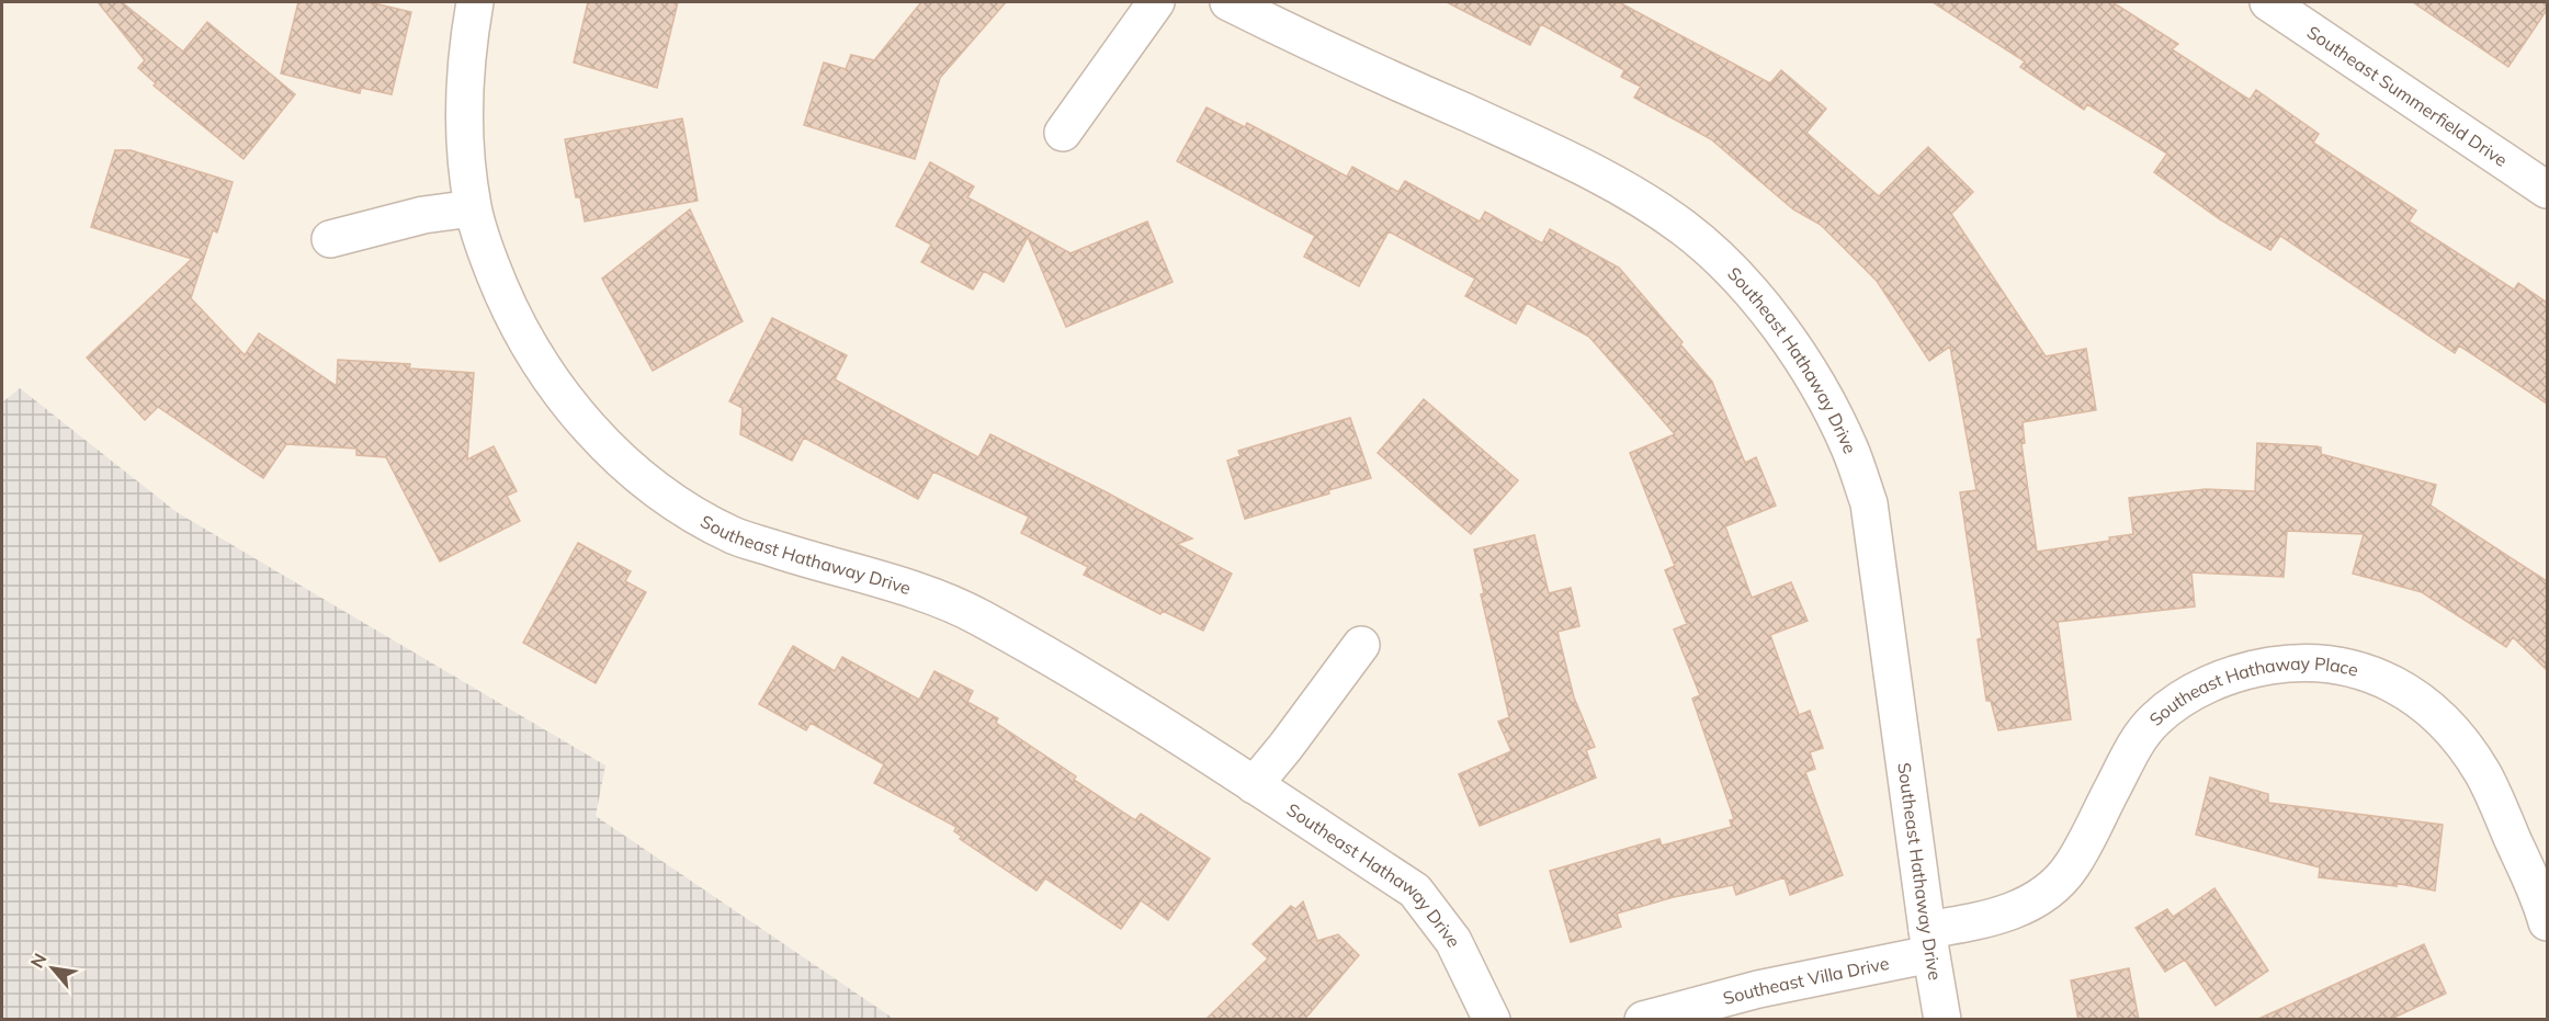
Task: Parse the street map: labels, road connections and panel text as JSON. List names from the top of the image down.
{
  "streets": {
    "street": [
      "Southeast Summerfield Drive",
      "Southeast Hathaway Drive",
      "Southeast Hathaway Place",
      "Southeast Villa Drive"
    ]
  },
  "crossings": [
    ["Southeast Hathaway Drive", "Southeast Hathaway Place"],
    ["Southeast Hathaway Drive", "Southeast Villa Drive"],
    ["Southeast Hathaway Place", "Southeast Villa Drive"]
  ],
  "north": "top left"
}
